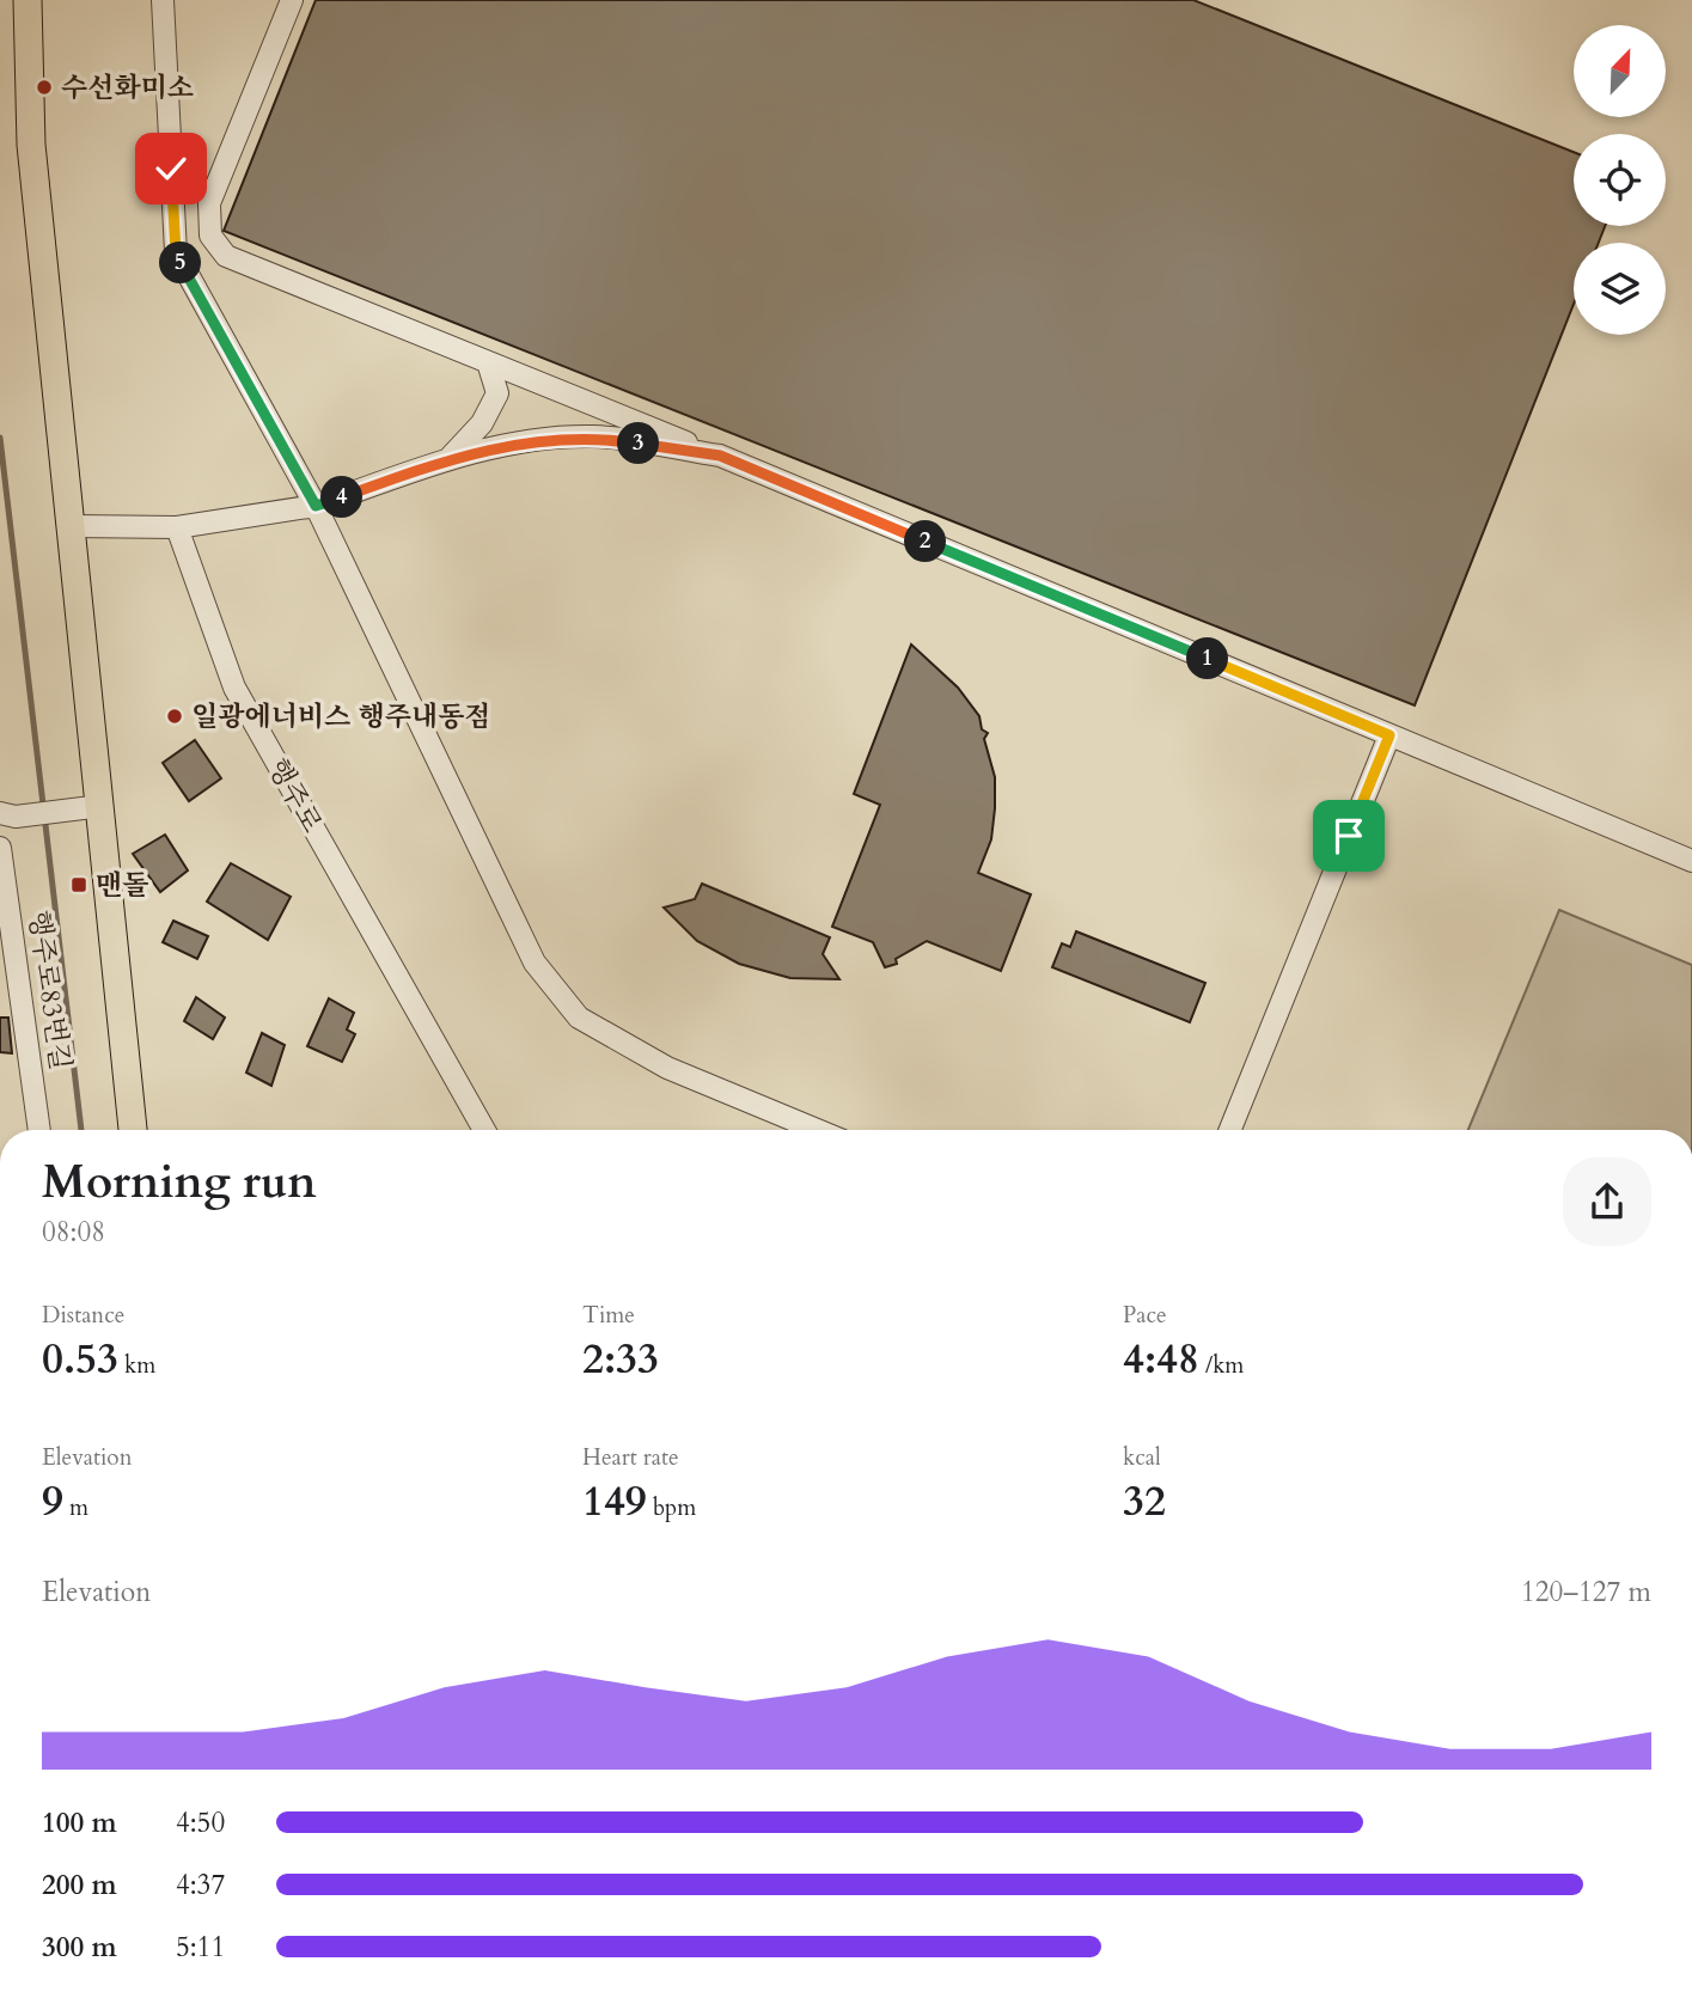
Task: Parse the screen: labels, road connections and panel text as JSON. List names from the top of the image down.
{
  "streets": {
    "street": ["행주로", "행주로83번길"]
  },
  "places": {
    "other": ["수선화미소", "일광에너비스 행주내동점"],
    "transit": ["맨돌"]
  },
  "north": "top right",
  "page": {
    "pins": [
      "5",
      "3",
      "4",
      "2",
      "1"
    ],
    "heading": ["Morning run", "08:08"],
    "stats": [
      ["Distance", "0.53 km"],
      ["Time", "2:33"],
      ["Pace", "4:48 /km"],
      ["Elevation", "9 m"],
      ["Heart rate", "149 bpm"],
      ["kcal", "32"]
    ],
    "chart": ["Elevation", "120–127 m"],
    "list": [
      {
        "name": "100 m",
        "note": "4:50"
      },
      {
        "name": "200 m",
        "note": "4:37"
      },
      {
        "name": "300 m",
        "note": "5:11"
      }
    ]
  }
}
